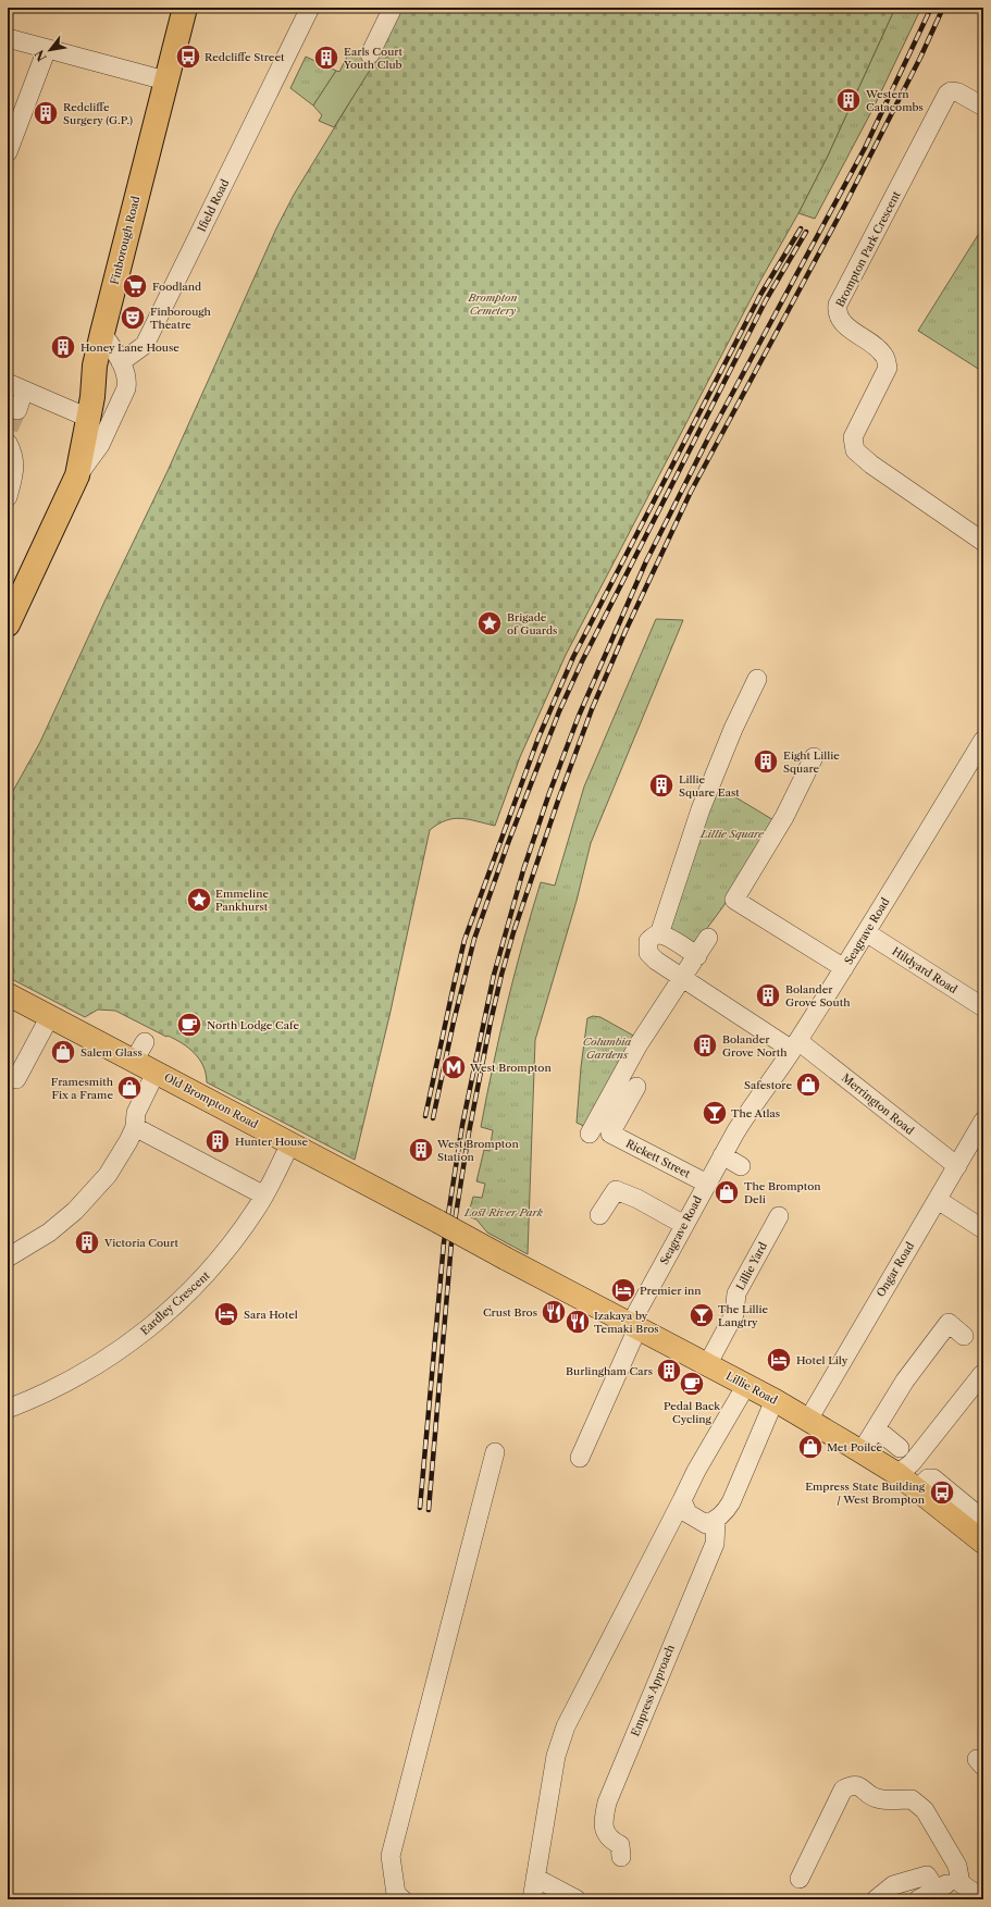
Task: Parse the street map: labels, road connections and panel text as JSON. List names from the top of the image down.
{
  "streets": {
    "highway": ["Finborough Road"],
    "main road": ["Old Brompton Road", "Lillie Road"],
    "street": [
      "Ifield Road",
      "Brompton Park Crescent",
      "Seagrave Road",
      "Hildyard Road",
      "Merrington Road",
      "Rickett Street",
      "Lillie Yard",
      "Ongar Road",
      "Eardley Crescent",
      "Empress Approach"
    ]
  },
  "crossings": [
    ["Ifield Road", "Finborough Road"],
    ["Seagrave Road", "Hildyard Road"],
    ["Seagrave Road", "Merrington Road"],
    ["Seagrave Road", "Rickett Street"],
    ["Seagrave Road", "Lillie Road"],
    ["Old Brompton Road", "Eardley Crescent"],
    ["Old Brompton Road", "Lillie Road"],
    ["Merrington Road", "Ongar Road"],
    ["Lillie Yard", "Lillie Road"],
    ["Ongar Road", "Lillie Road"]
  ],
  "parks": [
    "Brompton Cemetery",
    "Lillie Square",
    "Columbia Gardens",
    "Lost River Park"
  ],
  "places": {
    "bus stop": ["Redcliffe Street", "Empress State Building / West Brompton"],
    "building": [
      "Earls Court Youth Club",
      "Western Catacombs",
      "Redcliffe Surgery (G.P.)",
      "Honey Lane House",
      "Eight Lillie Square",
      "Lillie Square East",
      "Bolander Grove South",
      "Bolander Grove North",
      "Hunter House",
      "West Brompton Station",
      "Victoria Court",
      "Burlingham Cars"
    ],
    "supermarket": ["Foodland"],
    "theatre": ["Finborough Theatre"],
    "place": ["Brigade of Guards", "Emmeline Pankhurst"],
    "cafe": ["North Lodge Cafe", "Pedal Back Cycling"],
    "shop": [
      "Salem Glass",
      "Safestore",
      "Framesmith Fix a Frame",
      "The Brompton Deli",
      "Met Poilce"
    ],
    "metro station": ["West Brompton"],
    "bar": ["The Atlas", "The Lillie Langtry"],
    "hotel": ["Premier inn", "Sara Hotel", "Hotel Lily"],
    "restaurant": ["Crust Bros", "Izakaya by Temaki Bros"]
  },
  "north": "bottom left"
}
